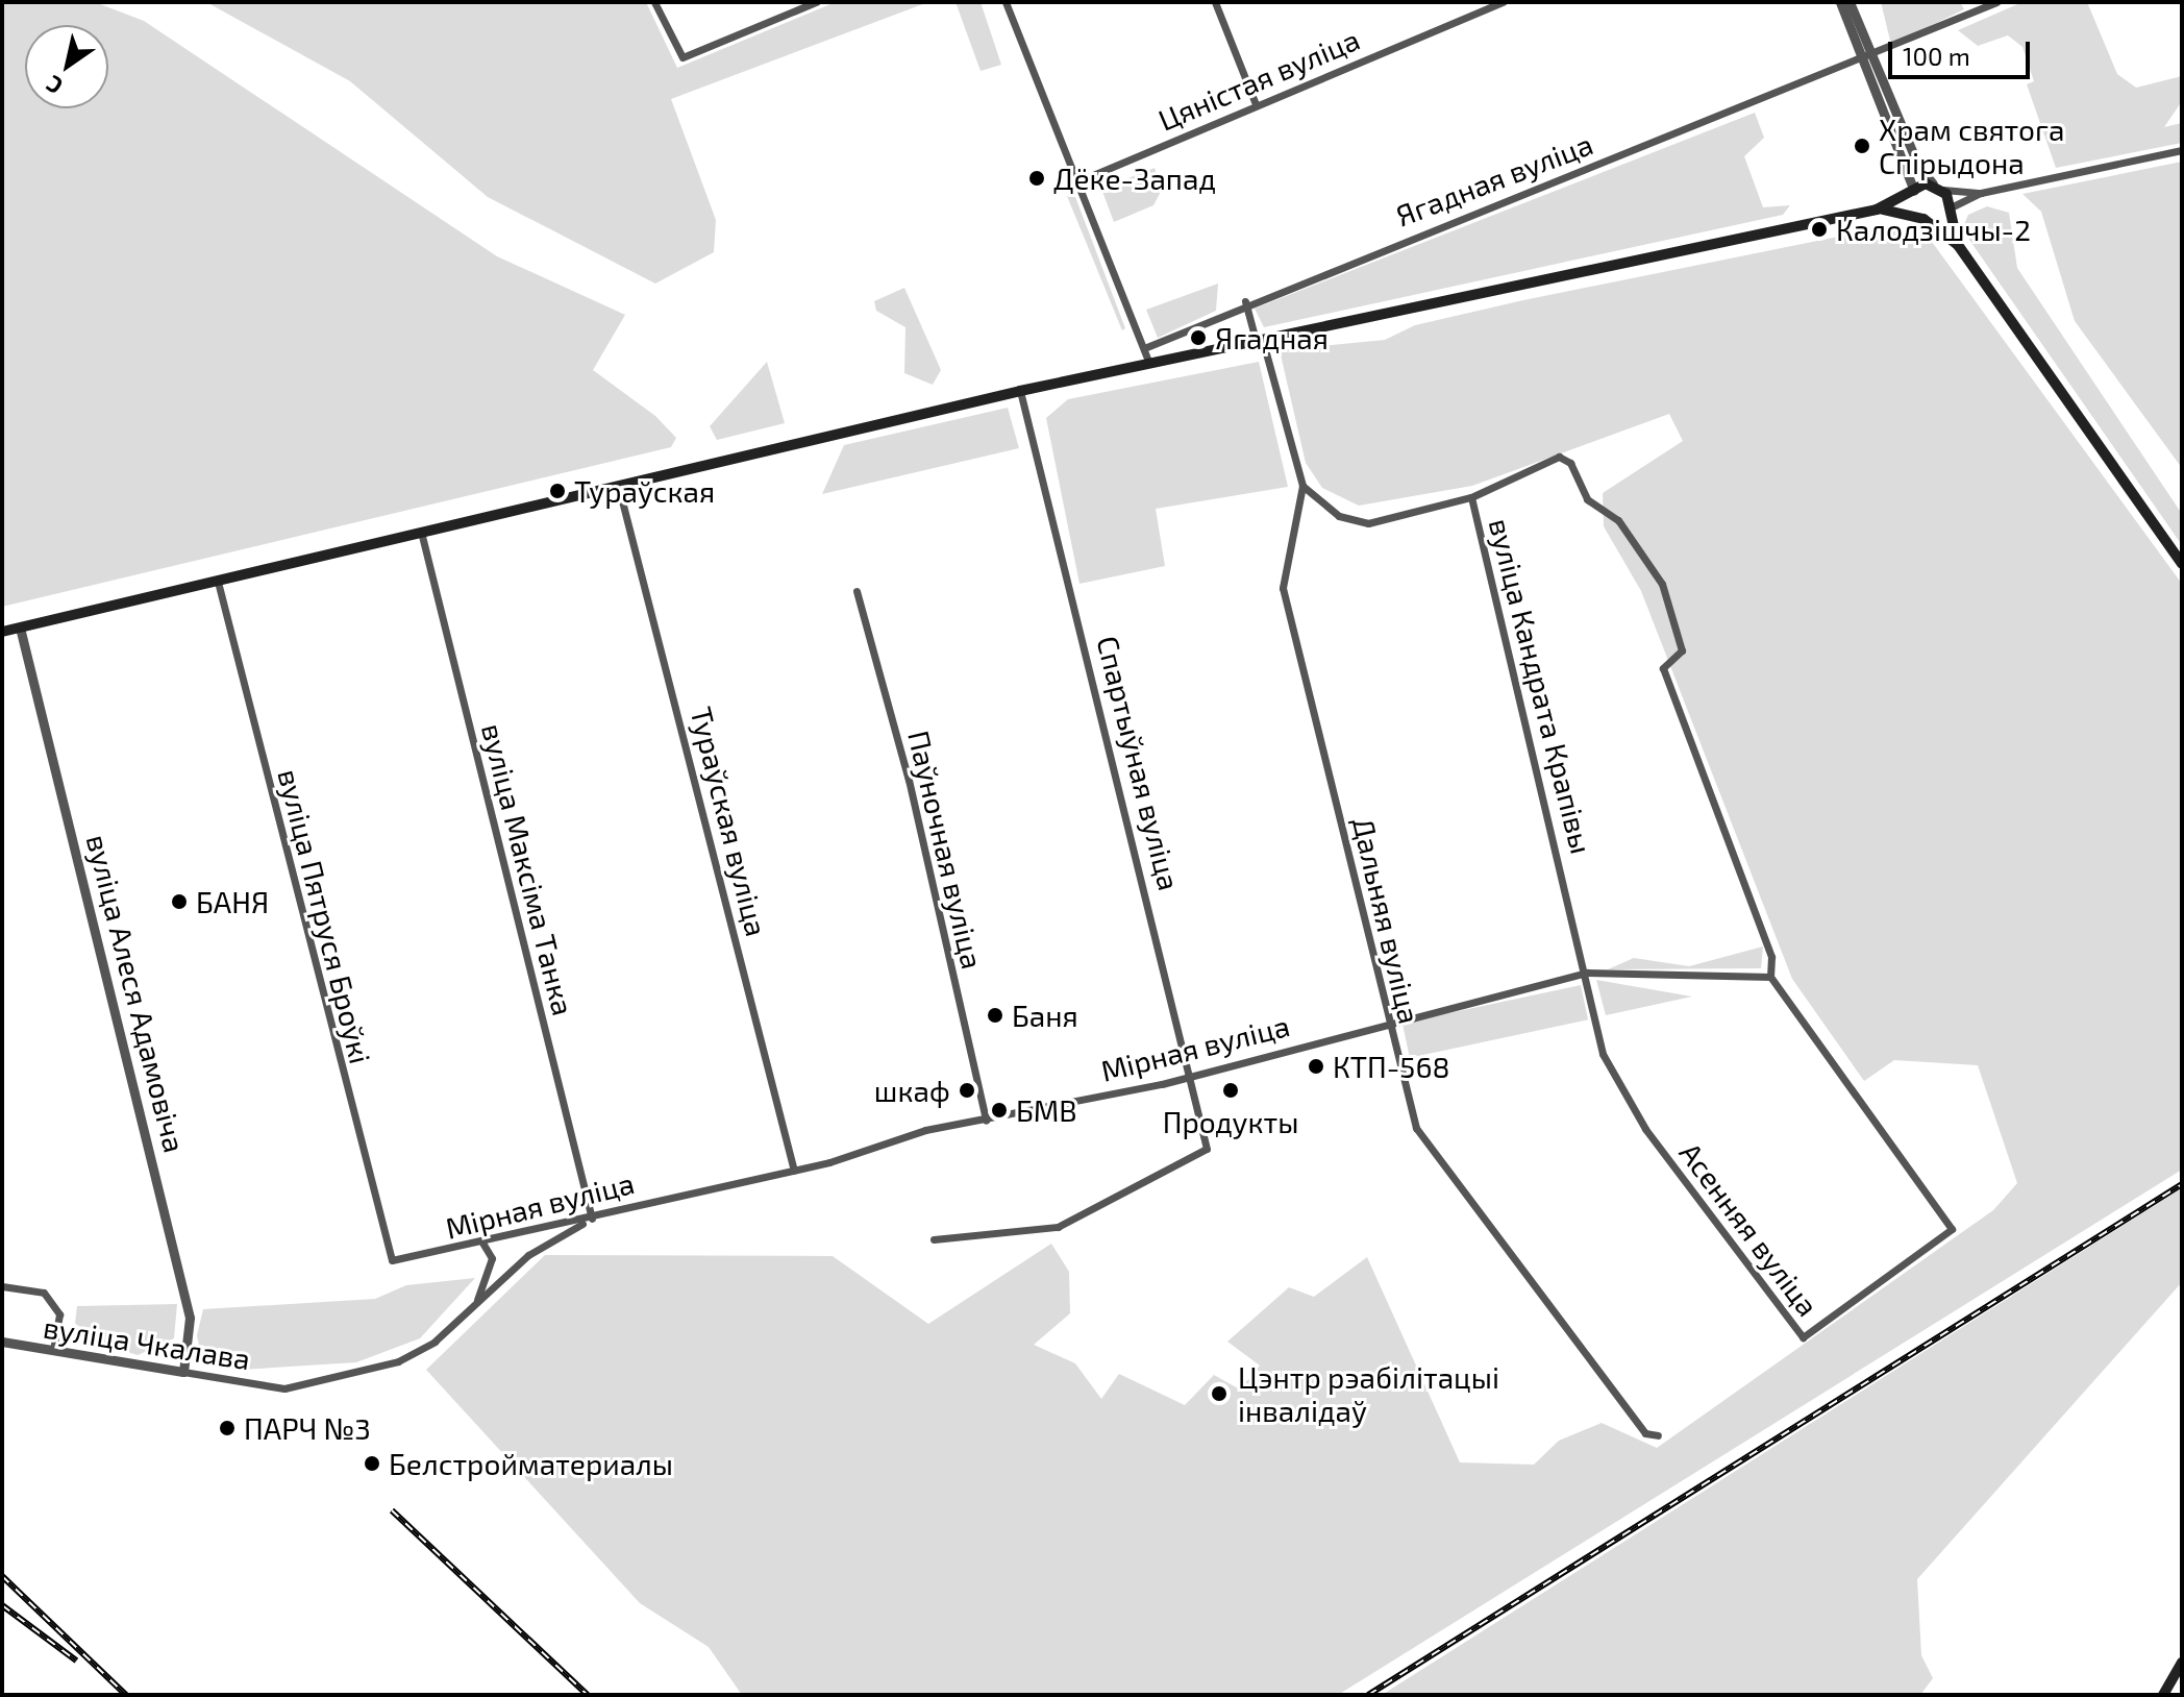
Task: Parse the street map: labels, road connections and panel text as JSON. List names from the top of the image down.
{
  "streets": {
    "street": [
      "Цяністая вуліца",
      "Ягадная вуліца",
      "вуліца Кандрата Крапівы",
      "Спартыўная вуліца",
      "Тураўская вуліца",
      "Паўночная вуліца",
      "вуліца Максіма Танка",
      "вуліца Пятруся Броўкі",
      "Дальняя вуліца",
      "вуліца Алеся Адамовіча",
      "Мірная вуліца",
      "Асенняя вуліца",
      "вуліца Чкалава"
    ]
  },
  "crossings": [
    ["вуліца Кандрата Крапівы", "Мірная вуліца"],
    ["вуліца Кандрата Крапівы", "Асенняя вуліца"],
    ["Спартыўная вуліца", "Мірная вуліца"],
    ["Тураўская вуліца", "Мірная вуліца"],
    ["Паўночная вуліца", "Мірная вуліца"],
    ["вуліца Максіма Танка", "Мірная вуліца"],
    ["вуліца Пятруся Броўкі", "Мірная вуліца"],
    ["Дальняя вуліца", "Мірная вуліца"],
    ["вуліца Алеся Адамовіча", "вуліца Чкалава"],
    ["Мірная вуліца", "Асенняя вуліца"]
  ],
  "places": [
    "Храм святога Спірыдона",
    "Дёке-Запад",
    "Калодзішчы-2",
    "Ягадная",
    "Тураўская",
    "БАНЯ",
    "Баня",
    "КТП-568",
    "шкаф",
    "Продукты",
    "БМВ",
    "Цэнтр рэабілітацыі інвалідаў",
    "ПАРЧ №3",
    "Белстройматериалы"
  ],
  "scale_bar": "100 m",
  "north": "bottom left"
}
